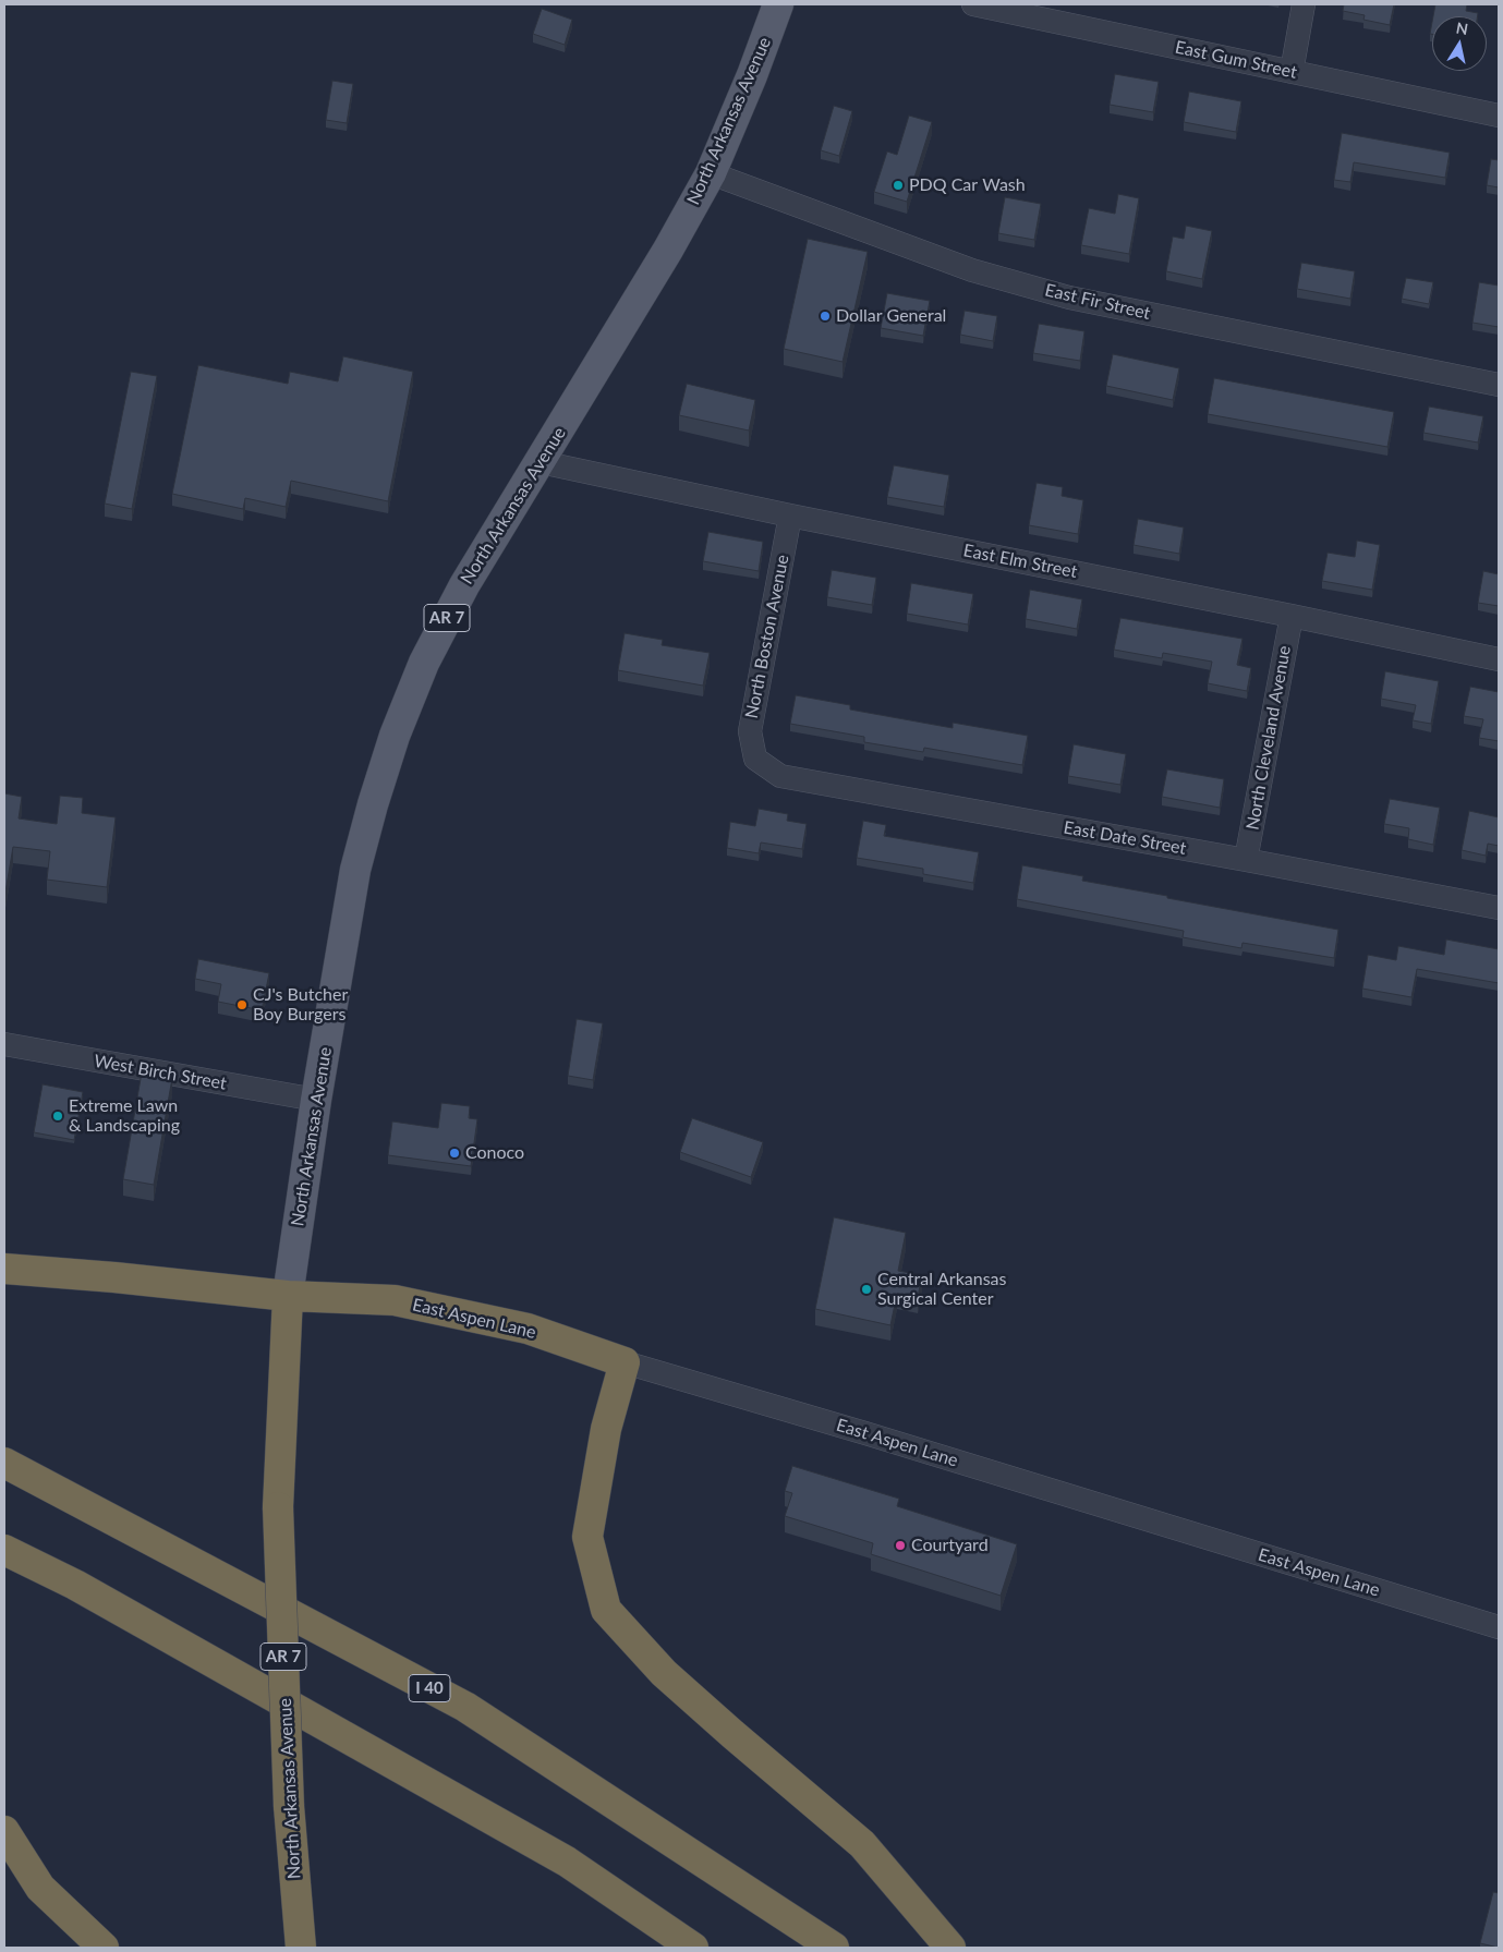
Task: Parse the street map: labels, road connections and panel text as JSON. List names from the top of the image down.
{
  "streets": {
    "highway": [
      "North Arkansas Avenue",
      "AR 7",
      "East Aspen Lane",
      "I 40"
    ],
    "street": [
      "East Gum Street",
      "East Fir Street",
      "East Elm Street",
      "North Boston Avenue",
      "North Cleveland Avenue",
      "East Date Street",
      "West Birch Street"
    ]
  },
  "crossings": [
    ["North Arkansas Avenue", "East Fir Street"],
    ["North Arkansas Avenue", "East Elm Street"],
    ["North Arkansas Avenue", "West Birch Street"],
    ["North Arkansas Avenue", "East Aspen Lane"],
    ["East Elm Street", "North Boston Avenue"],
    ["East Elm Street", "North Cleveland Avenue"],
    ["North Boston Avenue", "East Date Street"],
    ["North Cleveland Avenue", "East Date Street"]
  ],
  "places": [
    "PDQ Car Wash",
    "Dollar General",
    "CJ's Butcher Boy Burgers",
    "Extreme Lawn & Landscaping",
    "Conoco",
    "Central Arkansas Surgical Center",
    "Courtyard"
  ],
  "north": "top"
}
